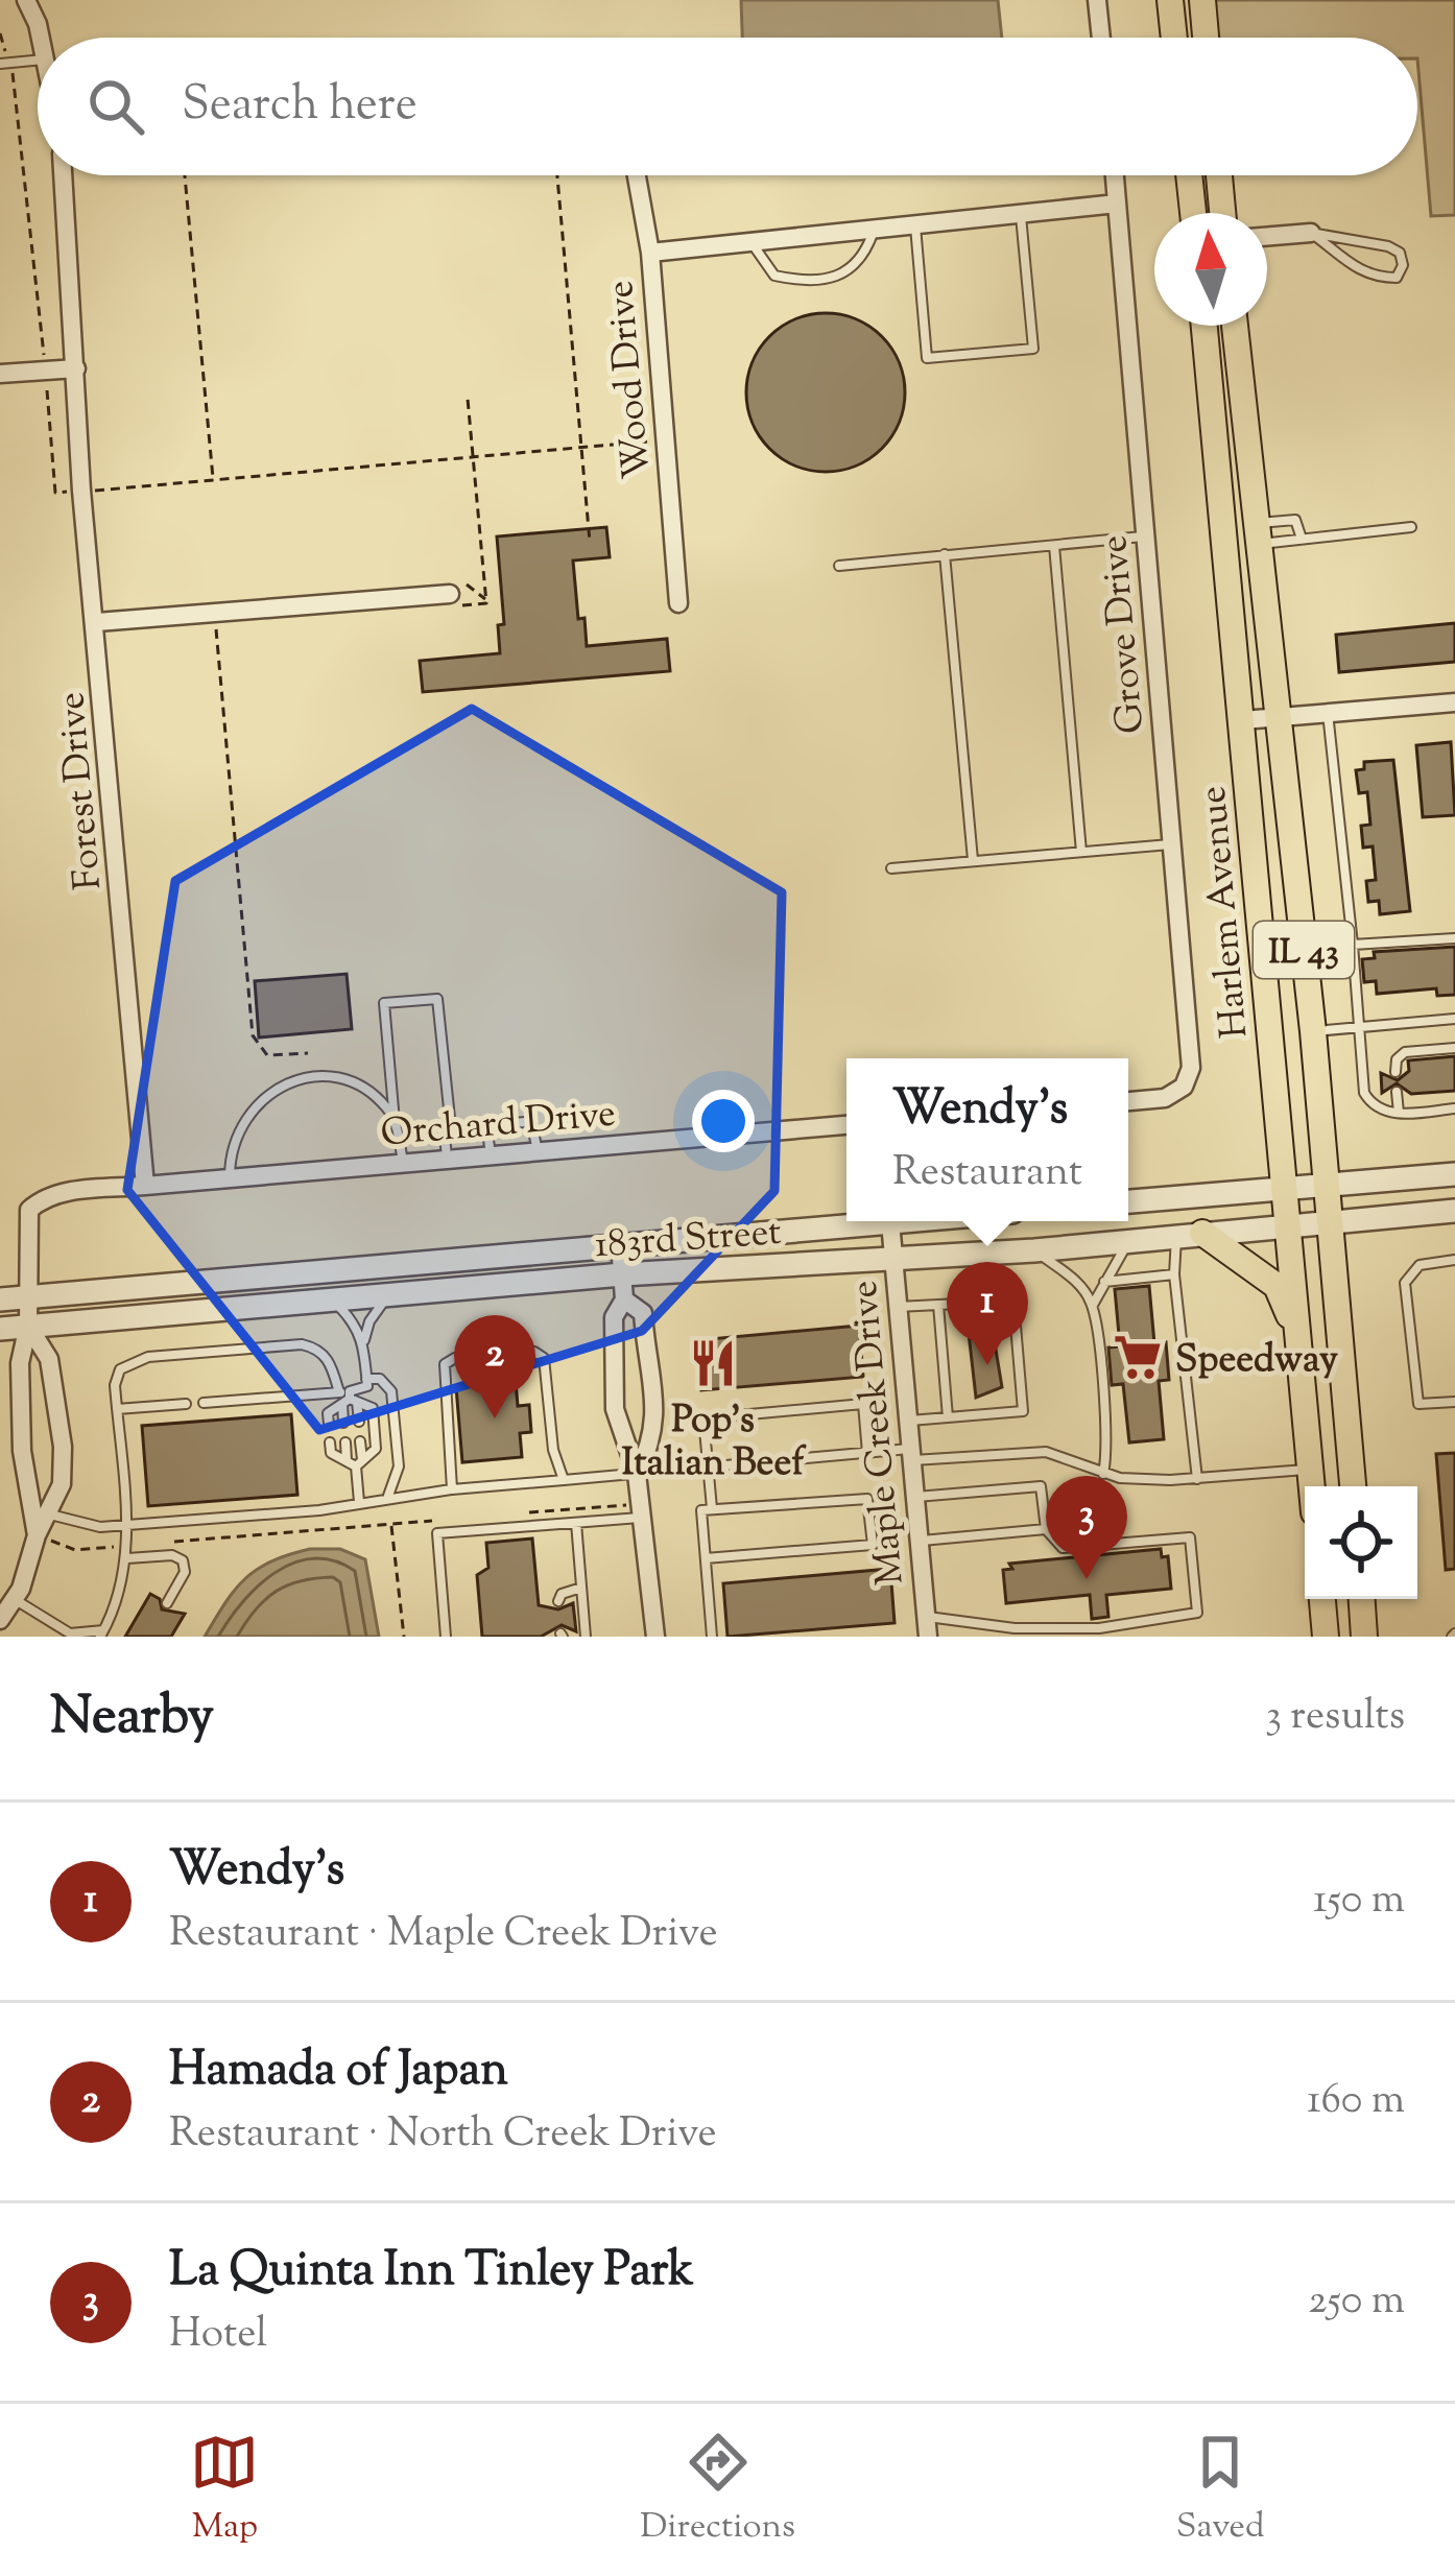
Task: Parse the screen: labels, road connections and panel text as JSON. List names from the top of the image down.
{
  "streets": {
    "main road": ["Harlem Avenue", "IL 43"],
    "street": [
      "Wood Drive",
      "Grove Drive",
      "Forest Drive",
      "Orchard Drive",
      "183rd Street",
      "Maple Creek Drive"
    ]
  },
  "crossings": [
    ["Forest Drive", "Orchard Drive"],
    ["Harlem Avenue", "183rd Street"],
    ["183rd Street", "Maple Creek Drive"]
  ],
  "places": {
    "supermarket": ["Speedway"],
    "restaurant": ["Pop's Italian Beef"]
  },
  "north": "top",
  "page": {
    "search": "Search here",
    "popup": ["Wendy's", "Restaurant"],
    "pins": ["1", "2", "3"],
    "heading": ["Nearby", "3 results"],
    "list": [
      {
        "mark": "1",
        "name": "Wendy's",
        "note": "Restaurant · Maple Creek Drive",
        "value": "150 m"
      },
      {
        "mark": "2",
        "name": "Hamada of Japan",
        "note": "Restaurant · North Creek Drive",
        "value": "160 m"
      },
      {
        "mark": "3",
        "name": "La Quinta Inn Tinley Park",
        "note": "Hotel",
        "value": "250 m"
      }
    ],
    "nav": ["Map", "Directions", "Saved"]
  }
}
